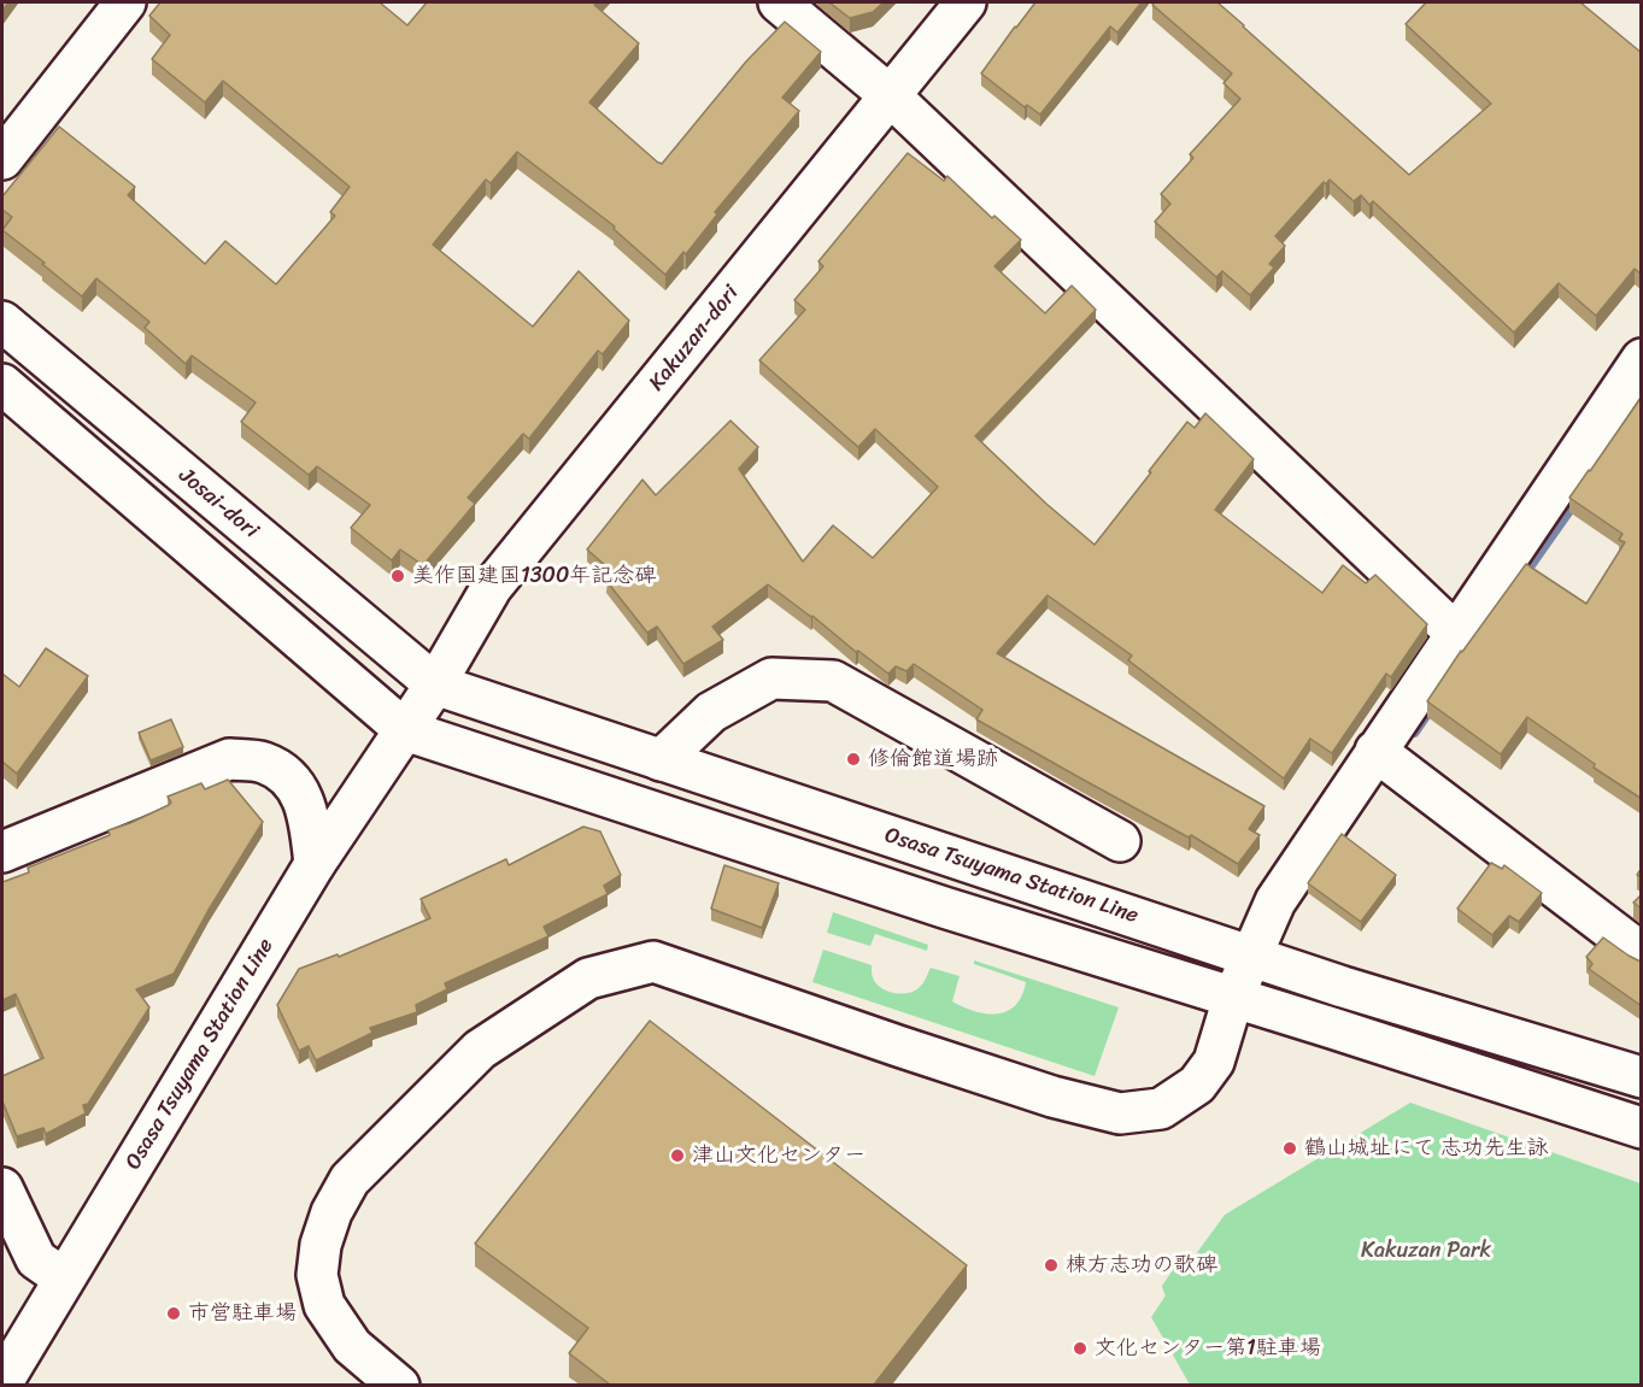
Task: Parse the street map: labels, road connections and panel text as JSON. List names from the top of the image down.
{
  "streets": {
    "street": ["Kakuzan-dori", "Josai-dori", "Osasa Tsuyama Station Line"]
  },
  "crossings": [
    ["Kakuzan-dori", "Josai-dori"],
    ["Kakuzan-dori", "Osasa Tsuyama Station Line"],
    ["Josai-dori", "Osasa Tsuyama Station Line"]
  ],
  "parks": ["Kakuzan Park"],
  "places": [
    "美作国建国1300年記念碑",
    "修倫館道場跡",
    "鶴山城址にて 志功先生詠",
    "津山文化センター",
    "棟方志功の歌碑",
    "市営駐車場",
    "文化センター第1駐車場"
  ]
}
